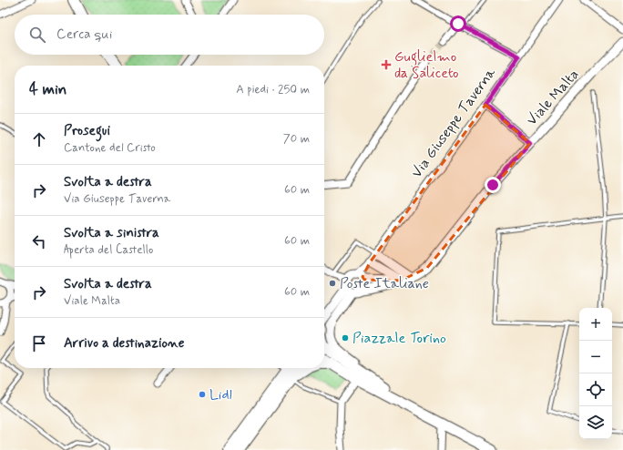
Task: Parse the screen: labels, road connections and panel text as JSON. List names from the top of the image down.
{
  "streets": {
    "street": ["Viale Malta", "Via Giuseppe Taverna"]
  },
  "crossings": [
    ["Viale Malta", "Via Giuseppe Taverna"]
  ],
  "places": {
    "health": ["Guglielmo da Saliceto"],
    "other": ["Poste Italiane", "Piazzale Torino", "Lidl"]
  },
  "page": {
    "search": "Cerca qui",
    "heading": ["4 min", "A piedi · 250 m"],
    "list": [
      ["Prosegui", "Cantone del Cristo", "70 m"],
      ["Svolta a destra", "Via Giuseppe Taverna", "60 m"],
      ["Svolta a sinistra", "Aperta del Castello", "60 m"],
      ["Svolta a destra", "Viale Malta", "60 m"],
      "Arrivo a destinazione"
    ],
    "map_buttons": ["+", "−"]
  }
}
